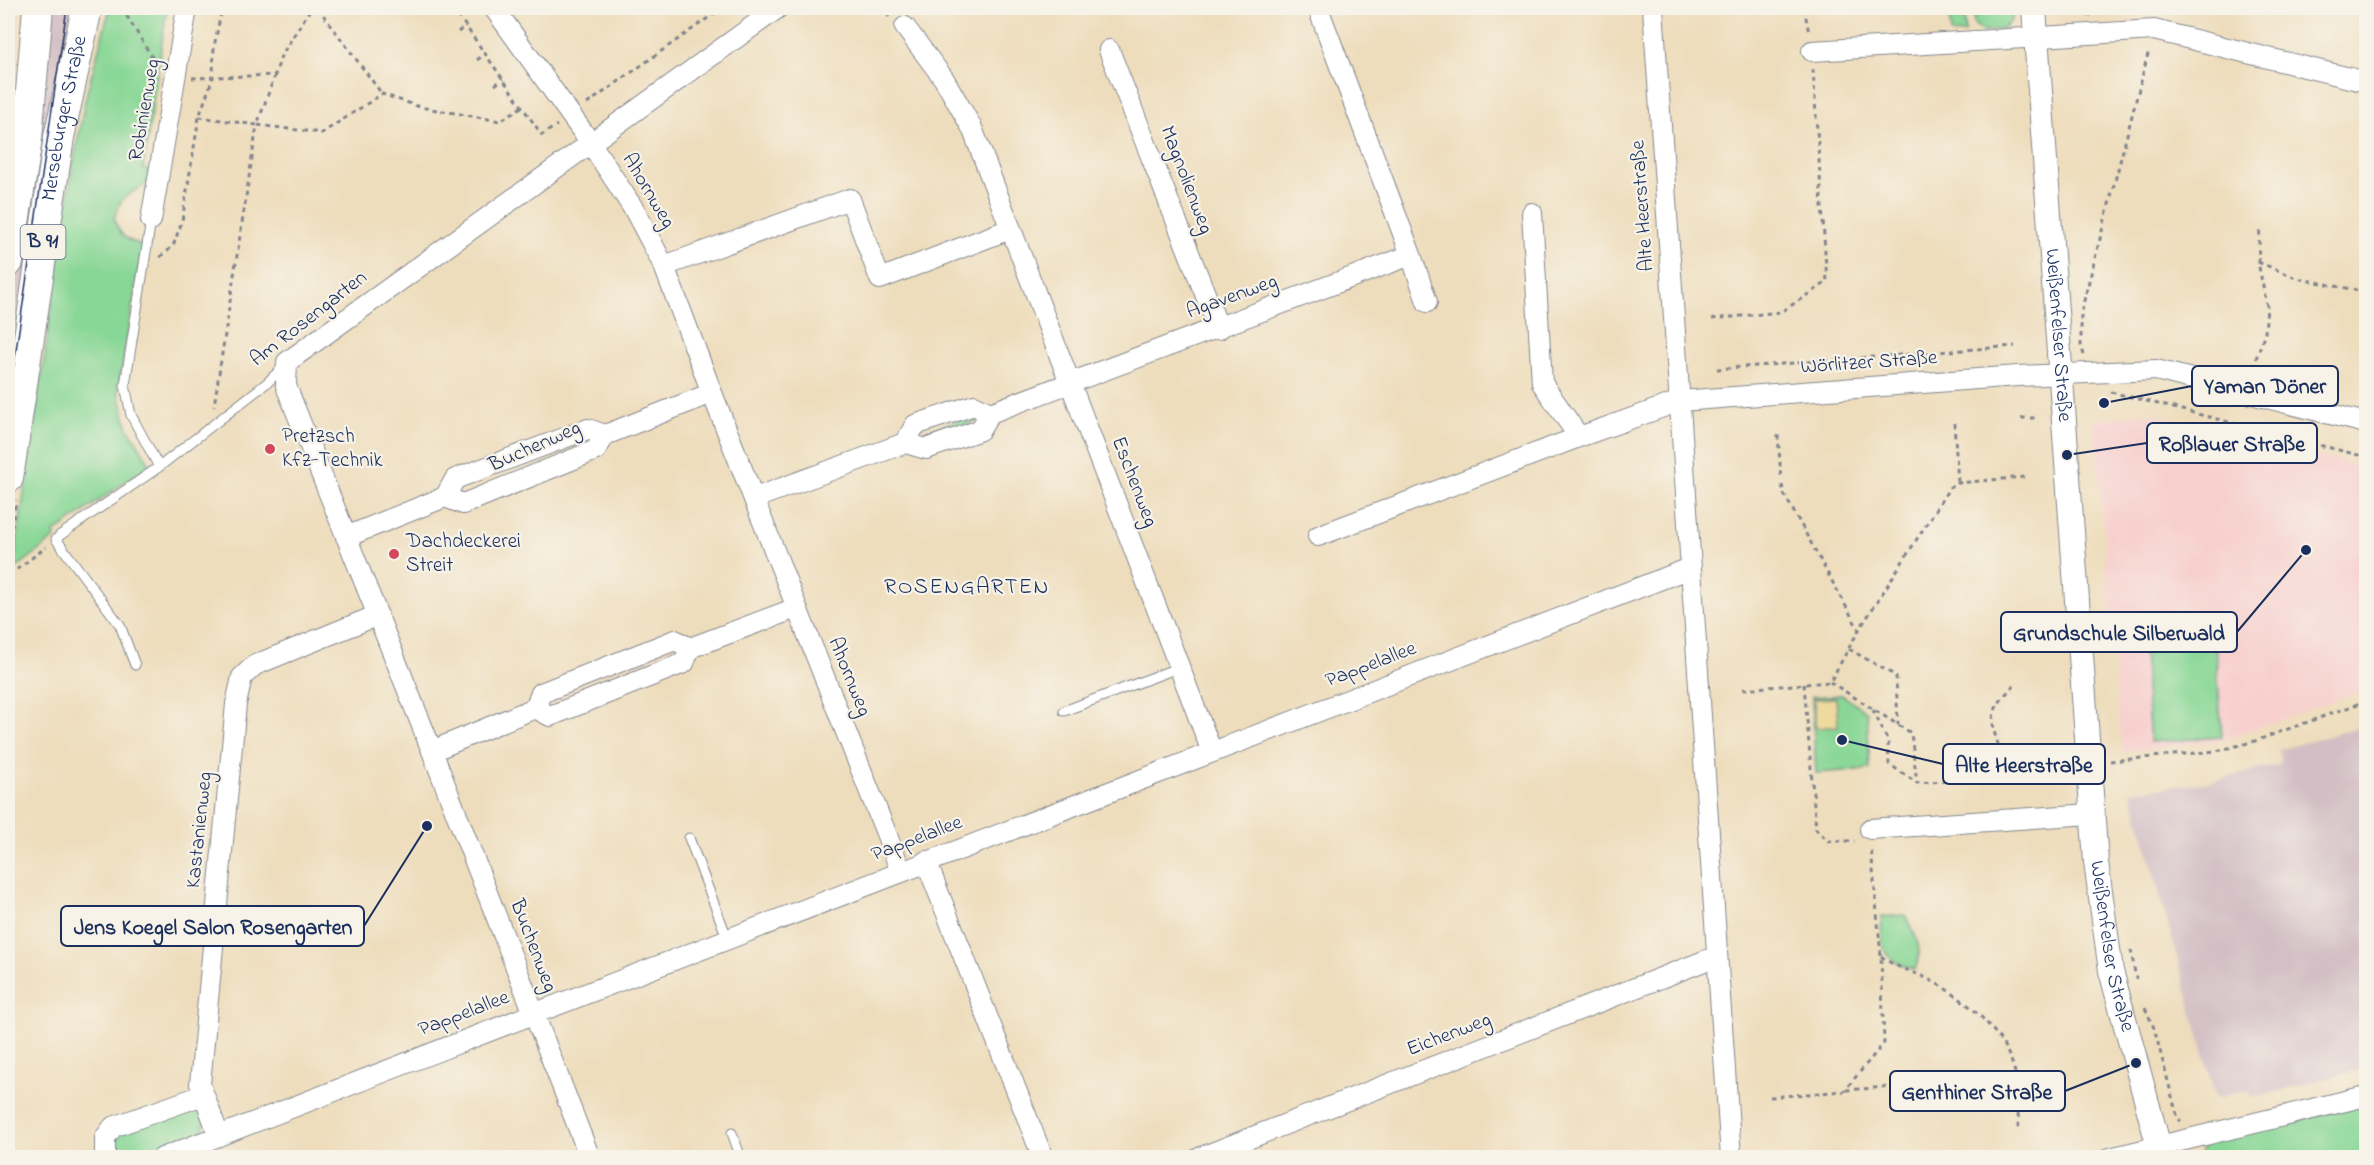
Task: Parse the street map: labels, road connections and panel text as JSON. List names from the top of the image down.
{
  "streets": {
    "main road": ["Merseburger Straße", "B 91"],
    "street": [
      "Robinienweg",
      "Magnolienweg",
      "Ahornweg",
      "Alte Heerstraße",
      "Agavenweg",
      "Am Rosengarten",
      "Weißenfelser Straße",
      "Wörlitzer Straße",
      "Buchenweg",
      "Eschenweg",
      "Pappelallee",
      "Kastanienweg",
      "Eichenweg"
    ]
  },
  "crossings": [
    ["Magnolienweg", "Agavenweg"],
    ["Ahornweg", "Am Rosengarten"],
    ["Ahornweg", "Buchenweg"],
    ["Ahornweg", "Pappelallee"],
    ["Alte Heerstraße", "Wörlitzer Straße"],
    ["Alte Heerstraße", "Pappelallee"],
    ["Alte Heerstraße", "Eichenweg"],
    ["Agavenweg", "Eschenweg"],
    ["Am Rosengarten", "Buchenweg"],
    ["Weißenfelser Straße", "Wörlitzer Straße"],
    ["Buchenweg", "Pappelallee"],
    ["Buchenweg", "Kastanienweg"],
    ["Eschenweg", "Pappelallee"],
    ["Pappelallee", "Kastanienweg"]
  ],
  "districts": ["ROSENGARTEN"],
  "places": [
    "Yaman Döner",
    "Pretzsch Kfz-Technik",
    "Roßlauer Straße",
    "Grundschule Silberwald",
    "Dachdeckerei Streit",
    "Alte Heerstraße",
    "Jens Koegel Salon Rosengarten",
    "Genthiner Straße"
  ]
}
